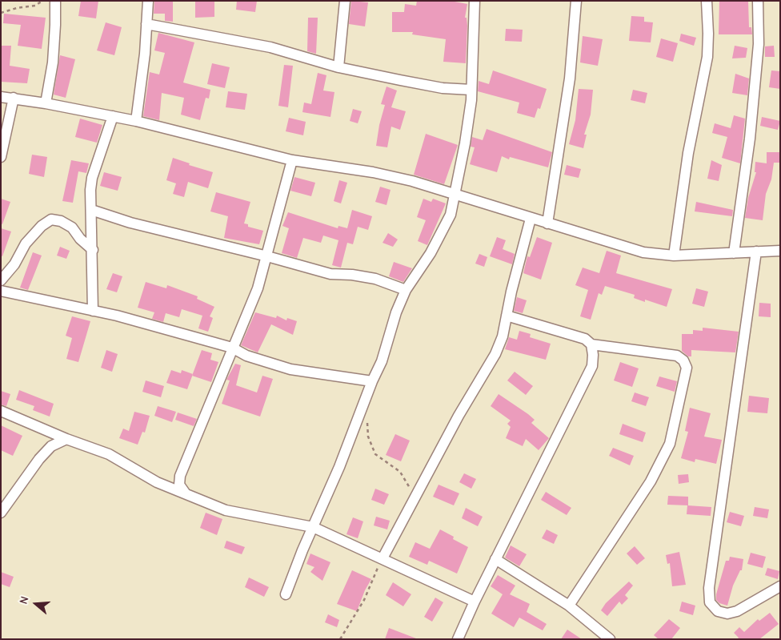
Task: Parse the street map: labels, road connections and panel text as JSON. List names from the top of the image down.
{
  "north": "left"
}
